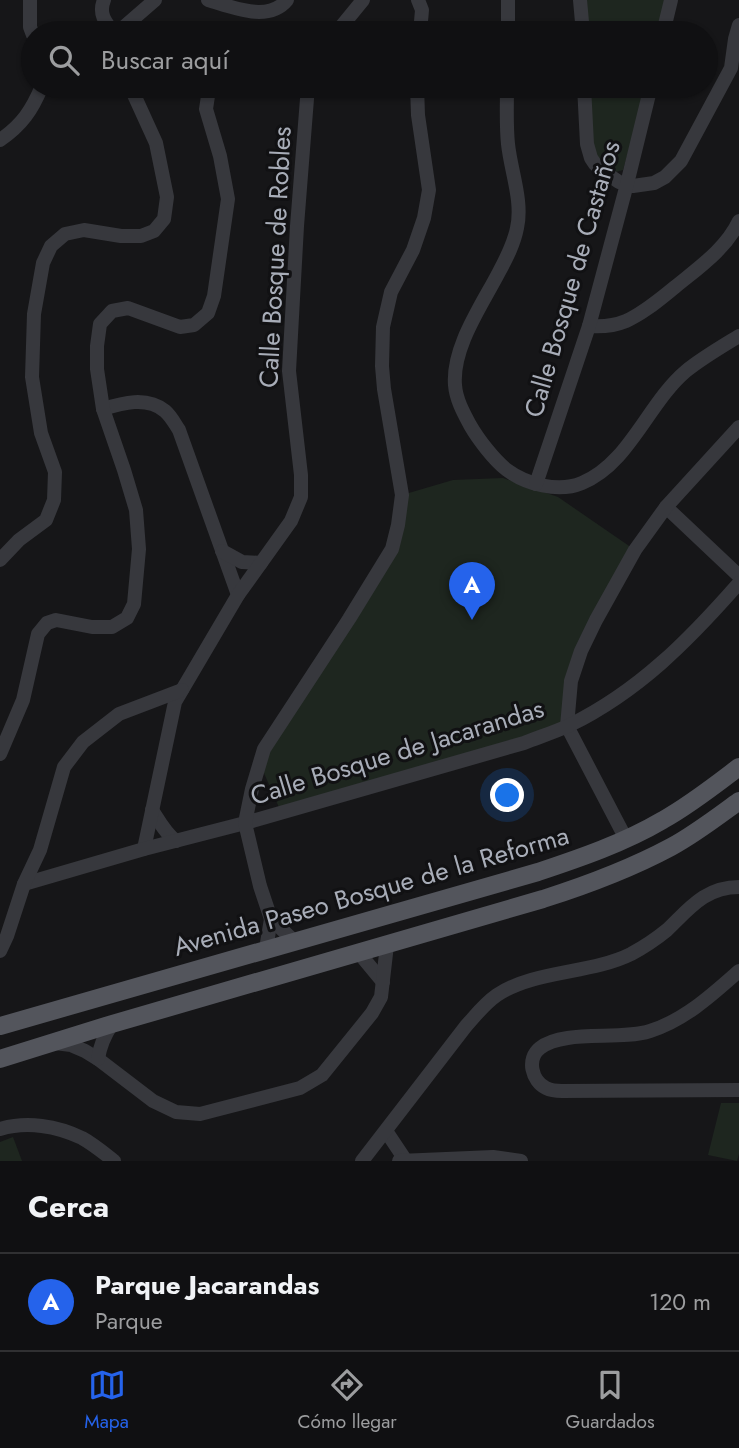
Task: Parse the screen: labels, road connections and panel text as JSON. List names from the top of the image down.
{
  "streets": {
    "main road": ["Avenida Paseo Bosque de la Reforma"],
    "street": ["Calle Bosque de Robles", "Calle Bosque de Castaños", "Calle Bosque de Jacarandas"]
  },
  "crossings": [
    ["Calle Bosque de Robles", "Calle Bosque de Jacarandas"]
  ],
  "page": {
    "search": "Buscar aquí",
    "pins": "A",
    "heading": "Cerca",
    "list": [
      {
        "mark": "A",
        "name": "Parque Jacarandas",
        "note": "Parque",
        "value": "120 m"
      }
    ],
    "nav": ["Mapa", "Cómo llegar", "Guardados"]
  }
}
